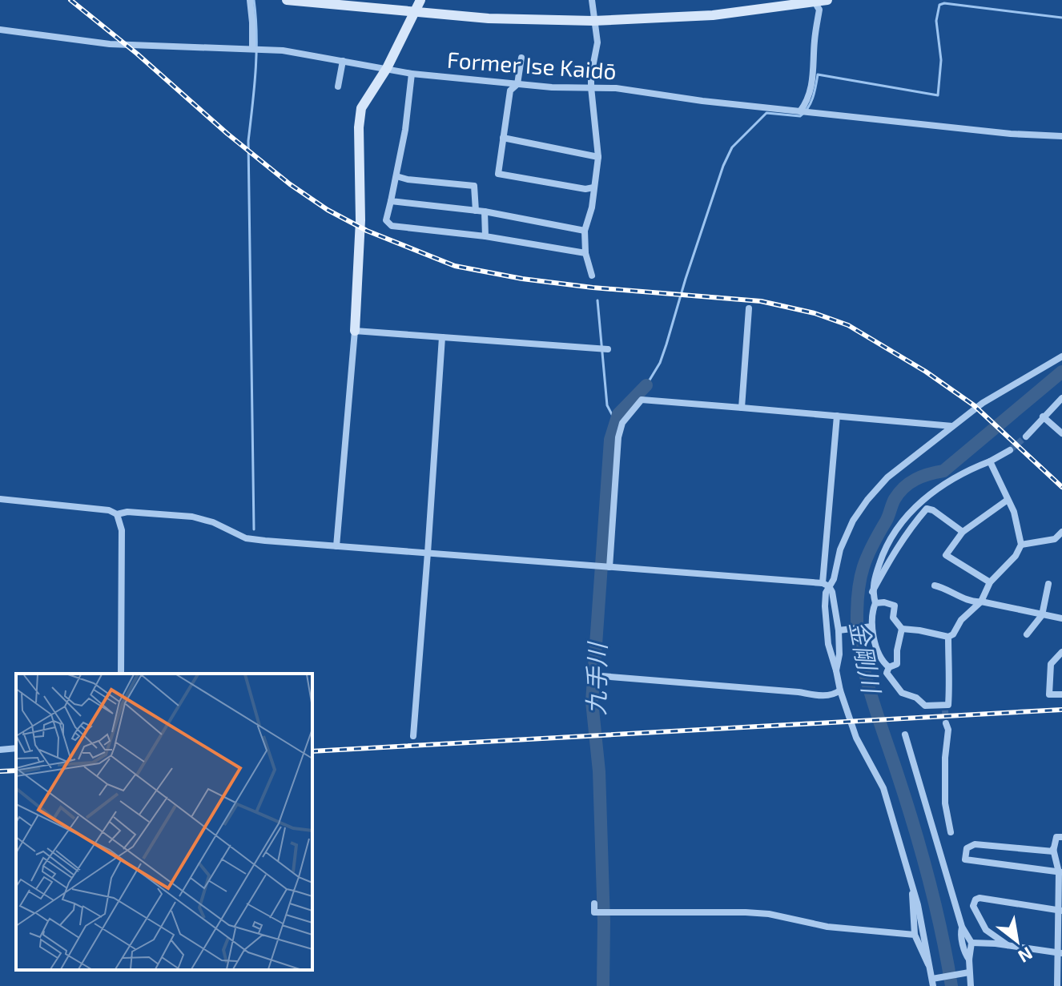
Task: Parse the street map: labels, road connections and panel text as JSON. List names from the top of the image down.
{
  "streets": {
    "street": ["Former Ise Kaidō"]
  },
  "water": ["金剛川", "九手川"],
  "north": "bottom right"
}
